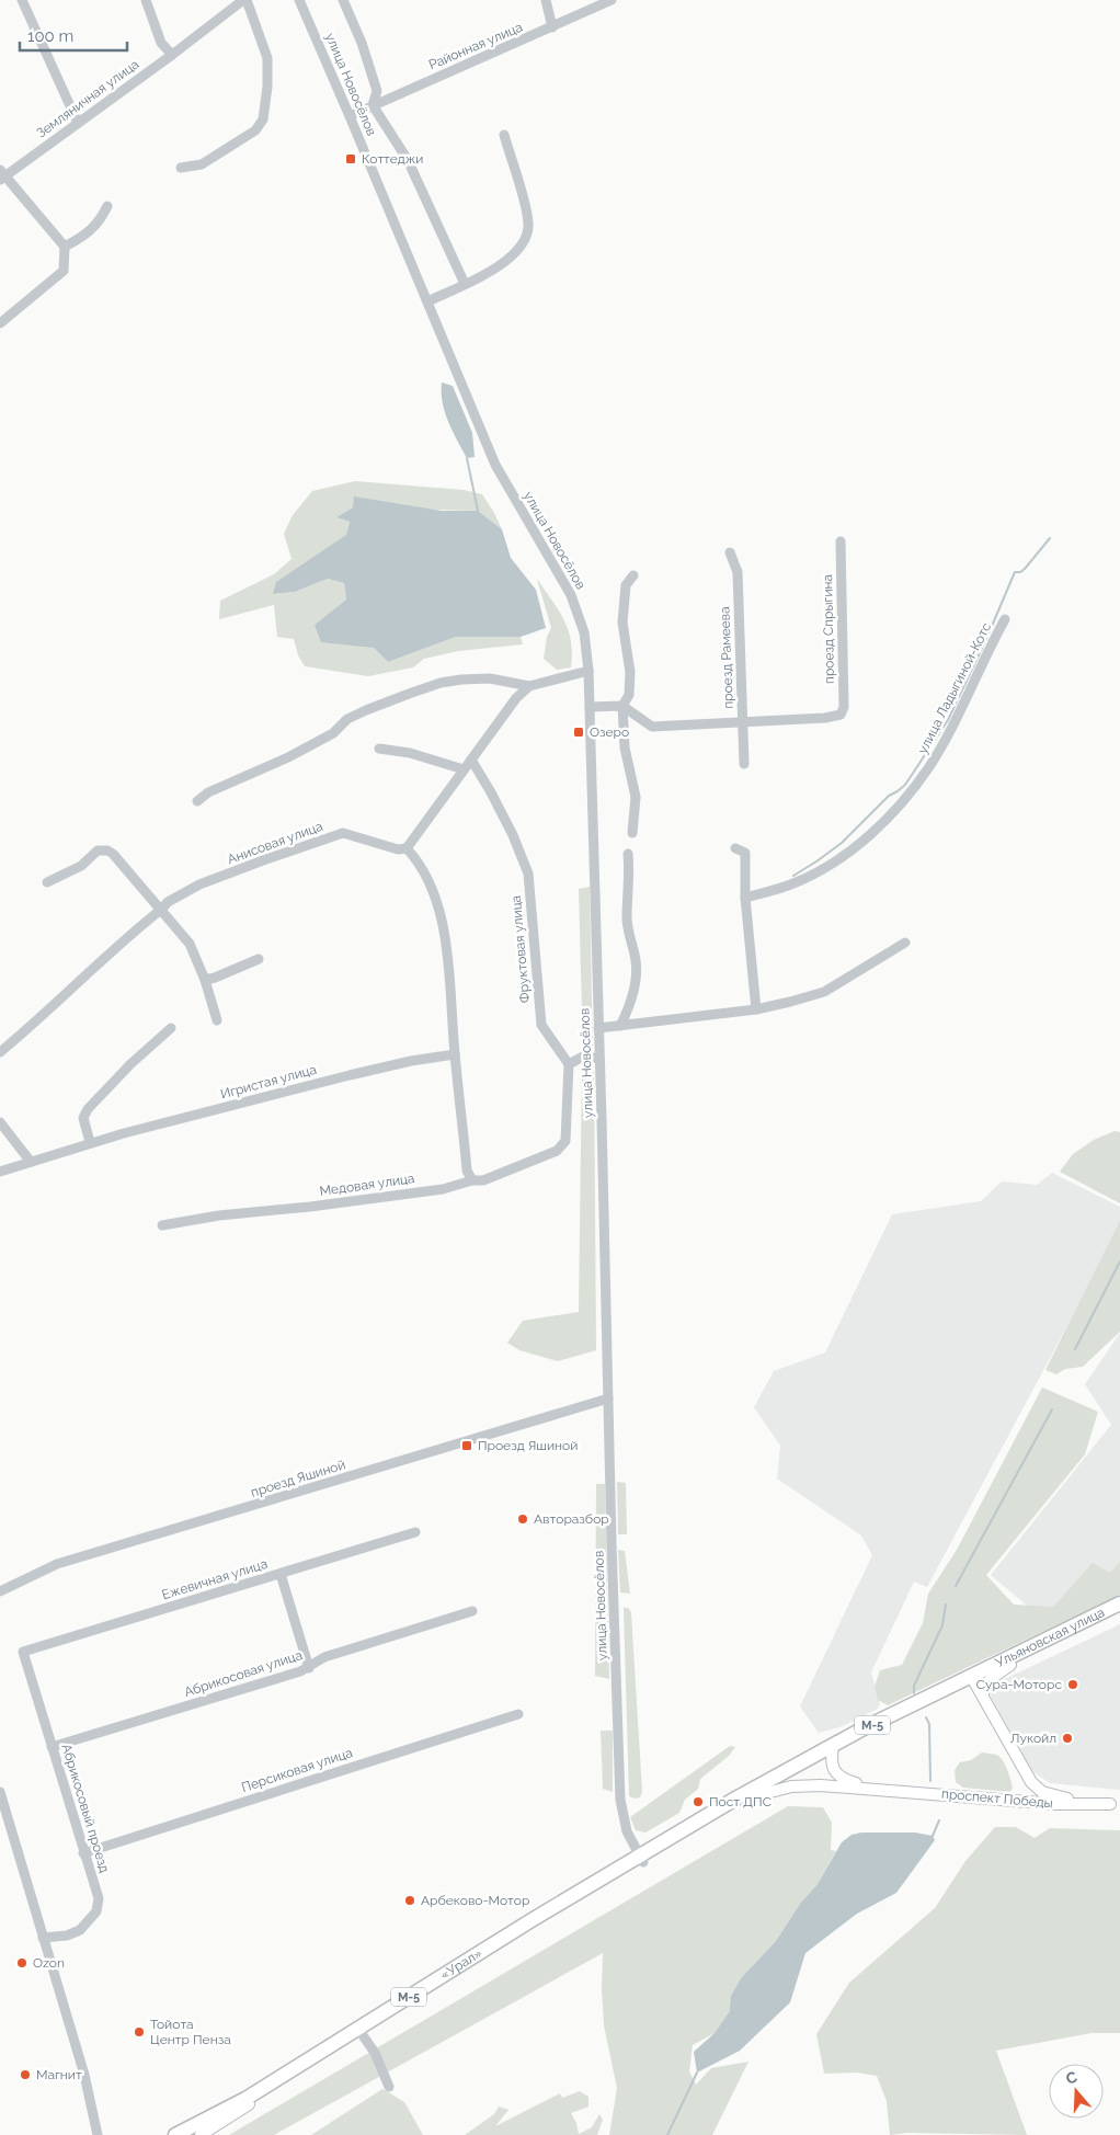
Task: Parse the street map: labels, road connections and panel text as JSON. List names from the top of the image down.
{
  "streets": {
    "highway": ["Ульяновская улица", "М-5", "«Урал»"],
    "main road": ["проспект Победы"],
    "street": [
      "Районная улица",
      "улица Новосёлов",
      "Земляничная улица",
      "проезд Спрыгина",
      "проезд Рамеева",
      "улица Ладыгиной-Котс",
      "Анисовая улица",
      "Фруктовая улица",
      "Игристая улица",
      "Медовая улица",
      "проезд Яшиной",
      "Ежевичная улица",
      "Абрикосовая улица",
      "Персиковая улица",
      "Абрикосовый проезд"
    ]
  },
  "crossings": [
    ["Районная улица", "улица Новосёлов"],
    ["улица Новосёлов", "проезд Яшиной"],
    ["улица Новосёлов", "«Урал»"],
    ["проезд Спрыгина", "проезд Рамеева"],
    ["Фруктовая улица", "Медовая улица"],
    ["Ежевичная улица", "Абрикосовый проезд"],
    ["Ульяновская улица", "проспект Победы"],
    ["Ульяновская улица", "«Урал»"],
    ["Абрикосовая улица", "Абрикосовый проезд"],
    ["Персиковая улица", "Абрикосовый проезд"]
  ],
  "places": {
    "transit": ["Коттеджи", "Озеро", "Проезд Яшиной"],
    "other": [
      "Авторазбор",
      "Сура-Моторс",
      "Лукойл",
      "Пост ДПС",
      "Арбеково-Мотор",
      "Ozon",
      "Тойота Центр Пенза",
      "Магнит"
    ]
  },
  "scale_bar": "100 m",
  "north": "top"
}
